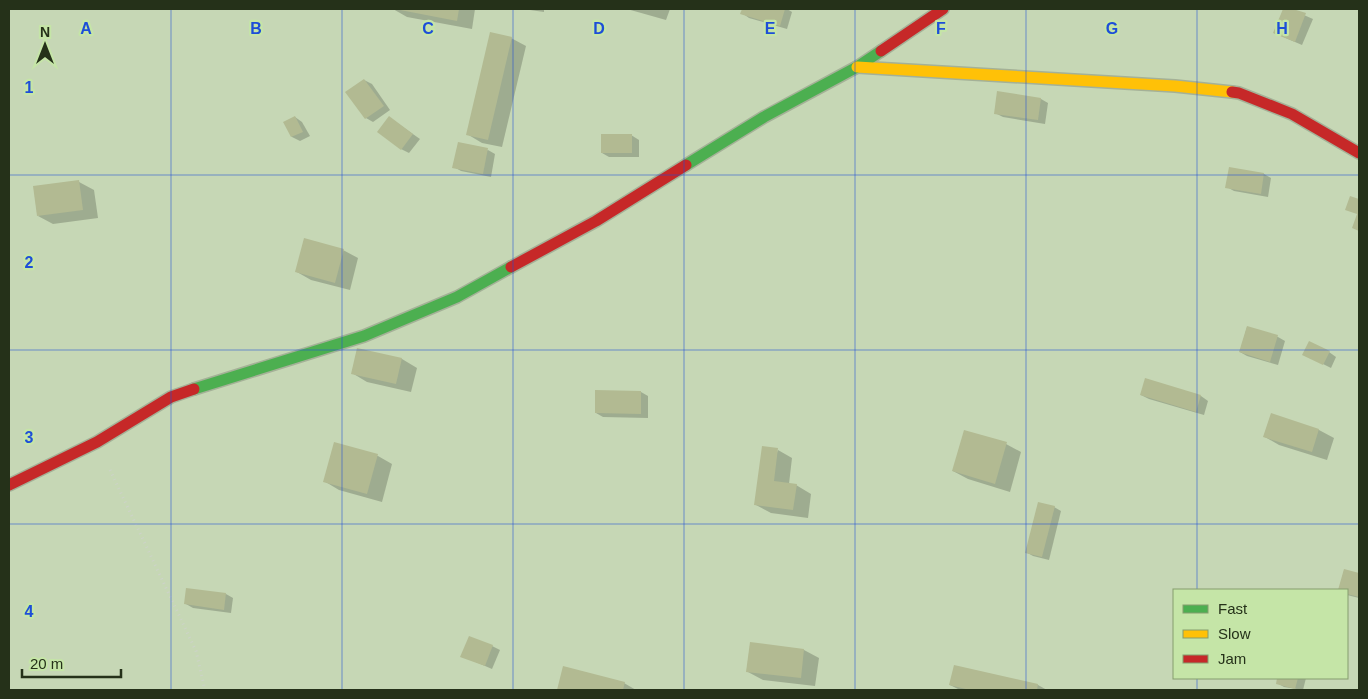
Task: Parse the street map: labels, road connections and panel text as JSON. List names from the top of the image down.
{
  "legend": ["Fast", "Slow", "Jam"],
  "scale_bar": "20 m",
  "north": "top",
  "grid": {
    "columns": [
      "A",
      "B",
      "C",
      "D",
      "E",
      "F",
      "G",
      "H"
    ],
    "rows": [
      "1",
      "2",
      "3",
      "4"
    ]
  }
}
